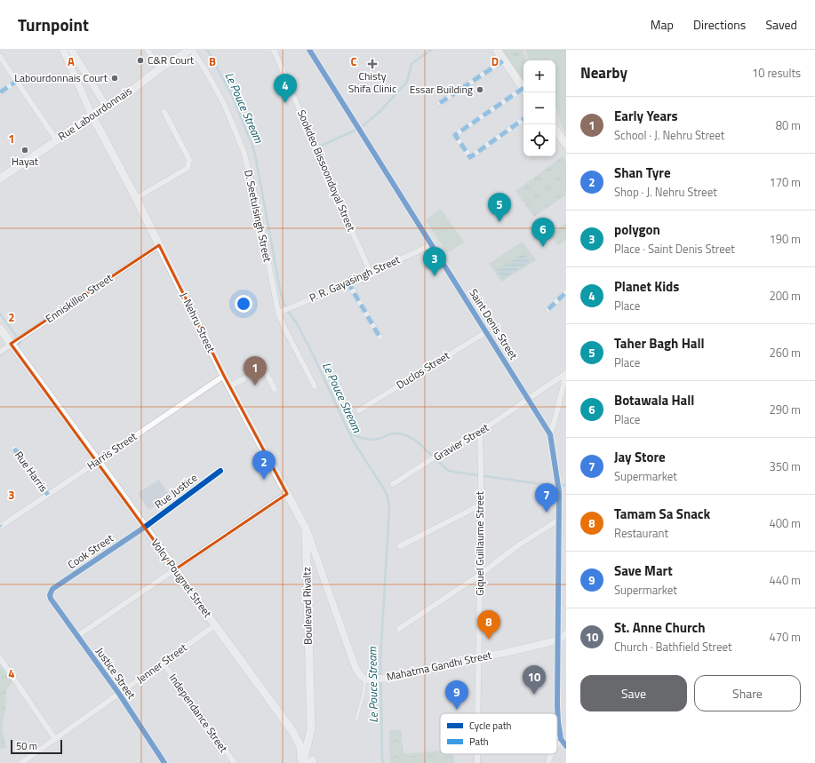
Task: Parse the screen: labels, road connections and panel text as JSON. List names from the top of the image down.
{
  "streets": {
    "main road": [
      "Rue Labourdonnais",
      "J. Nehru Street",
      "Volcy Pougnet Street",
      "Boulevard Rivaltz"
    ],
    "street": [
      "Sookdeo Bissoondoyal Street",
      "D. Seetulsingh Street",
      "P. R. Gayasingh Street",
      "Enniskillen Street",
      "Saint Denis Street",
      "Duclos Street",
      "Gravier Street",
      "Harris Street",
      "Rue Harris",
      "Rue Justice",
      "Giquel Guillaume Street",
      "Cook Street",
      "Jenner Street",
      "Mahatma Gandhi Street",
      "Justice Street",
      "Independance Street"
    ]
  },
  "crossings": [
    ["Rue Labourdonnais", "D. Seetulsingh Street"],
    ["Rue Labourdonnais", "J. Nehru Street"],
    ["Sookdeo Bissoondoyal Street", "P. R. Gayasingh Street"],
    ["D. Seetulsingh Street", "P. R. Gayasingh Street"],
    ["P. R. Gayasingh Street", "Saint Denis Street"],
    ["Enniskillen Street", "J. Nehru Street"],
    ["Enniskillen Street", "Volcy Pougnet Street"],
    ["J. Nehru Street", "Harris Street"],
    ["J. Nehru Street", "Boulevard Rivaltz"],
    ["Saint Denis Street", "Duclos Street"],
    ["Saint Denis Street", "Gravier Street"],
    ["Saint Denis Street", "Mahatma Gandhi Street"],
    ["Gravier Street", "Giquel Guillaume Street"],
    ["Harris Street", "Rue Harris"],
    ["Harris Street", "Volcy Pougnet Street"],
    ["Rue Justice", "Cook Street"],
    ["Rue Justice", "Volcy Pougnet Street"],
    ["Giquel Guillaume Street", "Mahatma Gandhi Street"],
    ["Cook Street", "Volcy Pougnet Street"],
    ["Cook Street", "Justice Street"],
    ["Volcy Pougnet Street", "Boulevard Rivaltz"],
    ["Volcy Pougnet Street", "Jenner Street"],
    ["Jenner Street", "Justice Street"],
    ["Jenner Street", "Independance Street"]
  ],
  "water": ["Le Pouce Stream"],
  "places": {
    "other": [
      "C&R Court",
      "Labourdonnais Court",
      "Essar Building",
      "Hayat"
    ],
    "health": ["Chisty Shifa Clinic"]
  },
  "legend": ["Cycle path", "Path"],
  "scale_bar": "50 m",
  "page": {
    "header": "Turnpoint",
    "nav": ["Map", "Directions", "Saved"],
    "heading": ["Nearby", "10 results"],
    "map_buttons": ["+", "−"],
    "pins": [
      "4",
      "5",
      "6",
      "3",
      "1",
      "2",
      "7",
      "8",
      "10",
      "9"
    ],
    "list": [
      {
        "mark": "1",
        "name": "Early Years",
        "note": "School · J. Nehru Street",
        "value": "80 m"
      },
      {
        "mark": "2",
        "name": "Shan Tyre",
        "note": "Shop · J. Nehru Street",
        "value": "170 m"
      },
      {
        "mark": "3",
        "name": "polygon",
        "note": "Place · Saint Denis Street",
        "value": "190 m"
      },
      {
        "mark": "4",
        "name": "Planet Kids",
        "note": "Place",
        "value": "200 m"
      },
      {
        "mark": "5",
        "name": "Taher Bagh Hall",
        "note": "Place",
        "value": "260 m"
      },
      {
        "mark": "6",
        "name": "Botawala Hall",
        "note": "Place",
        "value": "290 m"
      },
      {
        "mark": "7",
        "name": "Jay Store",
        "note": "Supermarket",
        "value": "350 m"
      },
      {
        "mark": "8",
        "name": "Tamam Sa Snack",
        "note": "Restaurant",
        "value": "400 m"
      },
      {
        "mark": "9",
        "name": "Save Mart",
        "note": "Supermarket",
        "value": "440 m"
      },
      {
        "mark": "10",
        "name": "St. Anne Church",
        "note": "Church · Bathfield Street",
        "value": "470 m"
      }
    ],
    "buttons": ["Save", "Share"],
    "scale": "50 m"
  },
  "grid": {
    "columns": [
      "A",
      "B",
      "C",
      "D"
    ],
    "rows": [
      "1",
      "2",
      "3",
      "4"
    ]
  }
}
